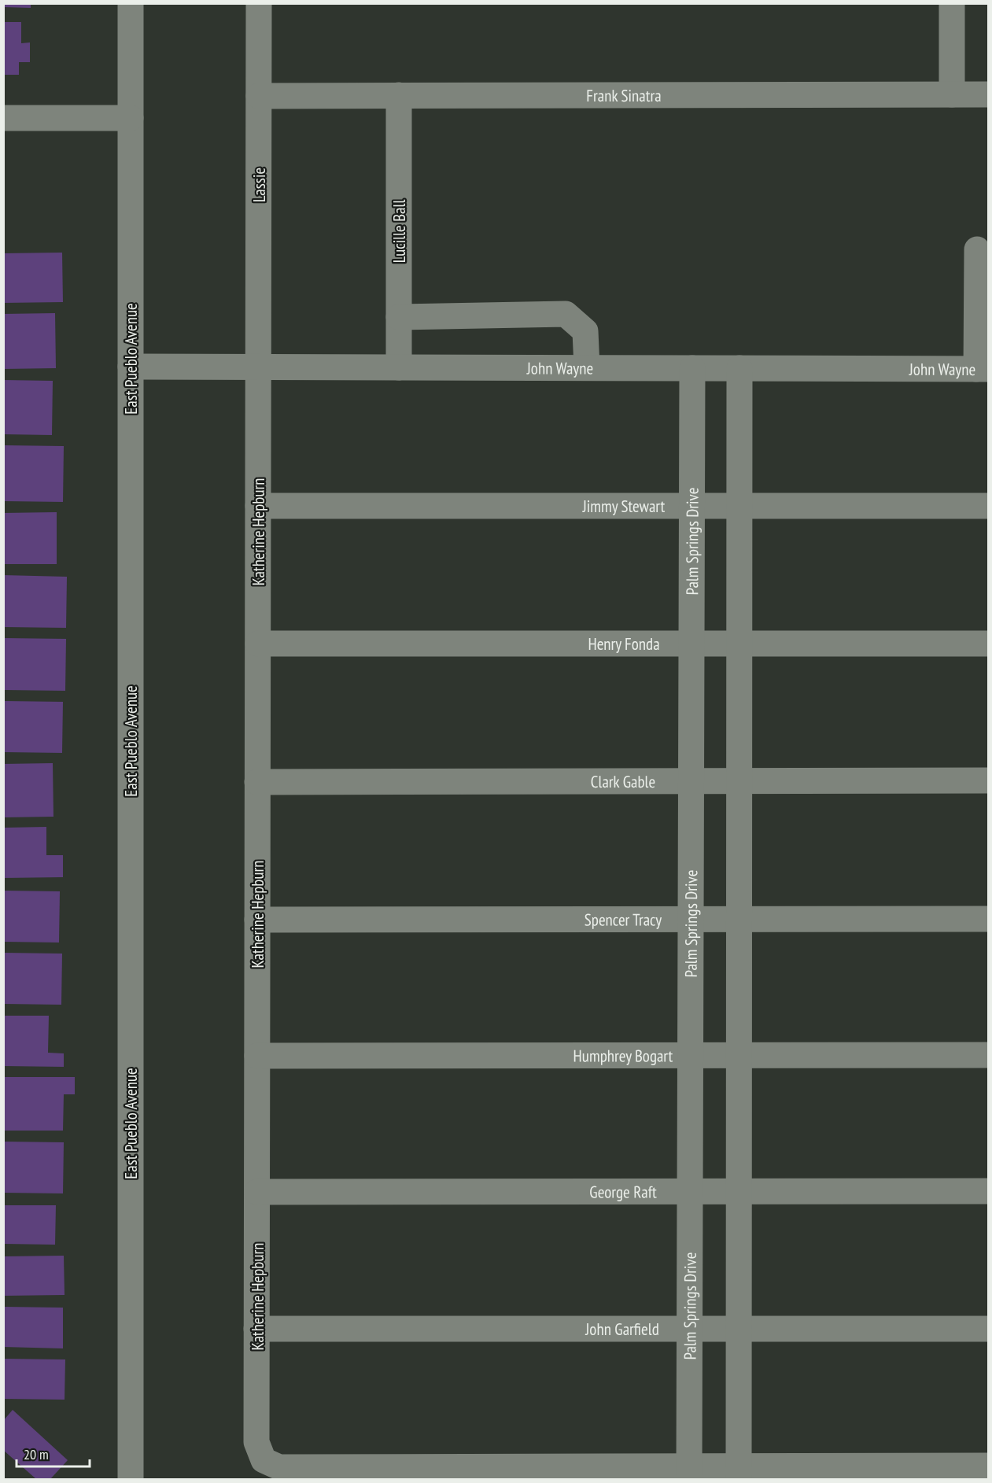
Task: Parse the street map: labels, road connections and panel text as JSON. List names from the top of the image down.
{
  "streets": {
    "street": [
      "Frank Sinatra",
      "Lassie",
      "Lucille Ball",
      "East Pueblo Avenue",
      "John Wayne",
      "Jimmy Stewart",
      "Katherine Hepburn",
      "Palm Springs Drive",
      "Henry Fonda",
      "Clark Gable",
      "Spencer Tracy",
      "Humphrey Bogart",
      "George Raft",
      "John Garfield"
    ]
  },
  "crossings": [
    ["Frank Sinatra", "Lassie"],
    ["Frank Sinatra", "Lucille Ball"],
    ["Lassie", "John Wayne"],
    ["Lassie", "Katherine Hepburn"],
    ["Lucille Ball", "John Wayne"],
    ["East Pueblo Avenue", "John Wayne"],
    ["John Wayne", "Katherine Hepburn"],
    ["John Wayne", "Palm Springs Drive"],
    ["Jimmy Stewart", "Katherine Hepburn"],
    ["Jimmy Stewart", "Palm Springs Drive"],
    ["Katherine Hepburn", "Palm Springs Drive"],
    ["Katherine Hepburn", "Henry Fonda"],
    ["Katherine Hepburn", "Clark Gable"],
    ["Katherine Hepburn", "Spencer Tracy"],
    ["Katherine Hepburn", "Humphrey Bogart"],
    ["Katherine Hepburn", "George Raft"],
    ["Katherine Hepburn", "John Garfield"],
    ["Palm Springs Drive", "Henry Fonda"],
    ["Palm Springs Drive", "Clark Gable"],
    ["Palm Springs Drive", "Spencer Tracy"],
    ["Palm Springs Drive", "Humphrey Bogart"],
    ["Palm Springs Drive", "George Raft"],
    ["Palm Springs Drive", "John Garfield"]
  ],
  "scale_bar": "20 m"
}
